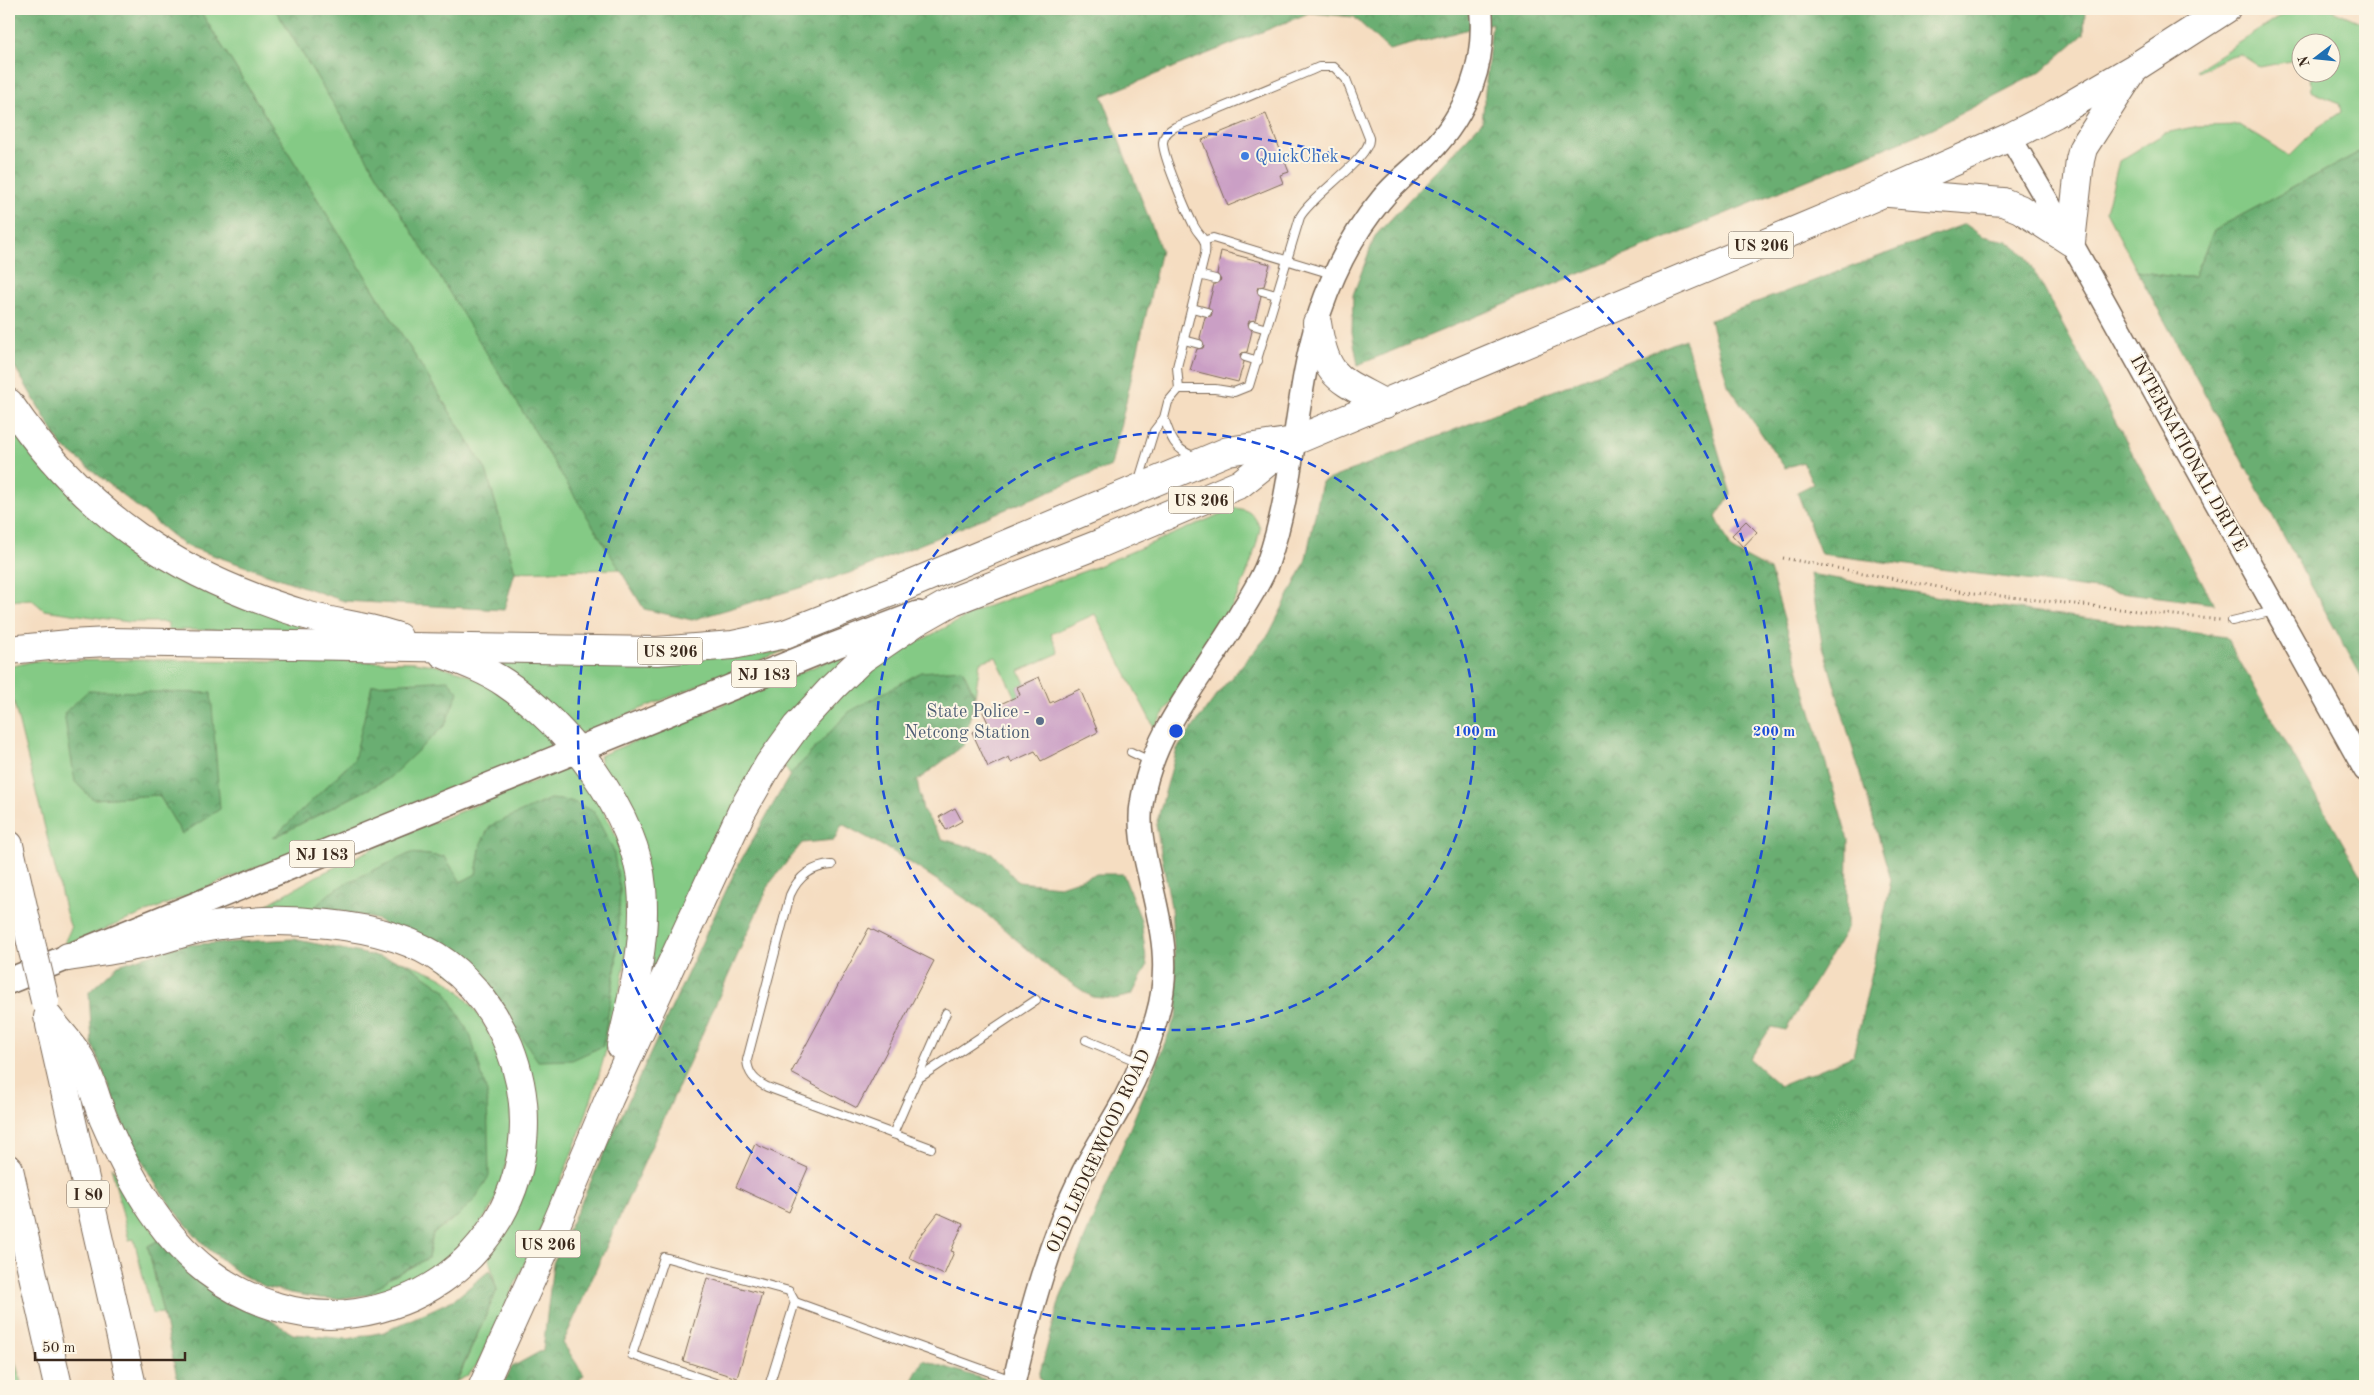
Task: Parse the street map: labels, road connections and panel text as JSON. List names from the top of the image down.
{
  "streets": {
    "highway": ["US 206", "I 80"],
    "main road": ["NJ 183"],
    "street": ["INTERNATIONAL DRIVE", "OLD LEDGEWOOD ROAD"]
  },
  "crossings": [
    ["US 206", "INTERNATIONAL DRIVE"],
    ["US 206", "NJ 183"],
    ["US 206", "OLD LEDGEWOOD ROAD"]
  ],
  "places": ["QuickChek", "State Police - Netcong Station"],
  "scale_bar": "50 m",
  "north": "left",
  "rings": ["100 m", "200 m"]
}
